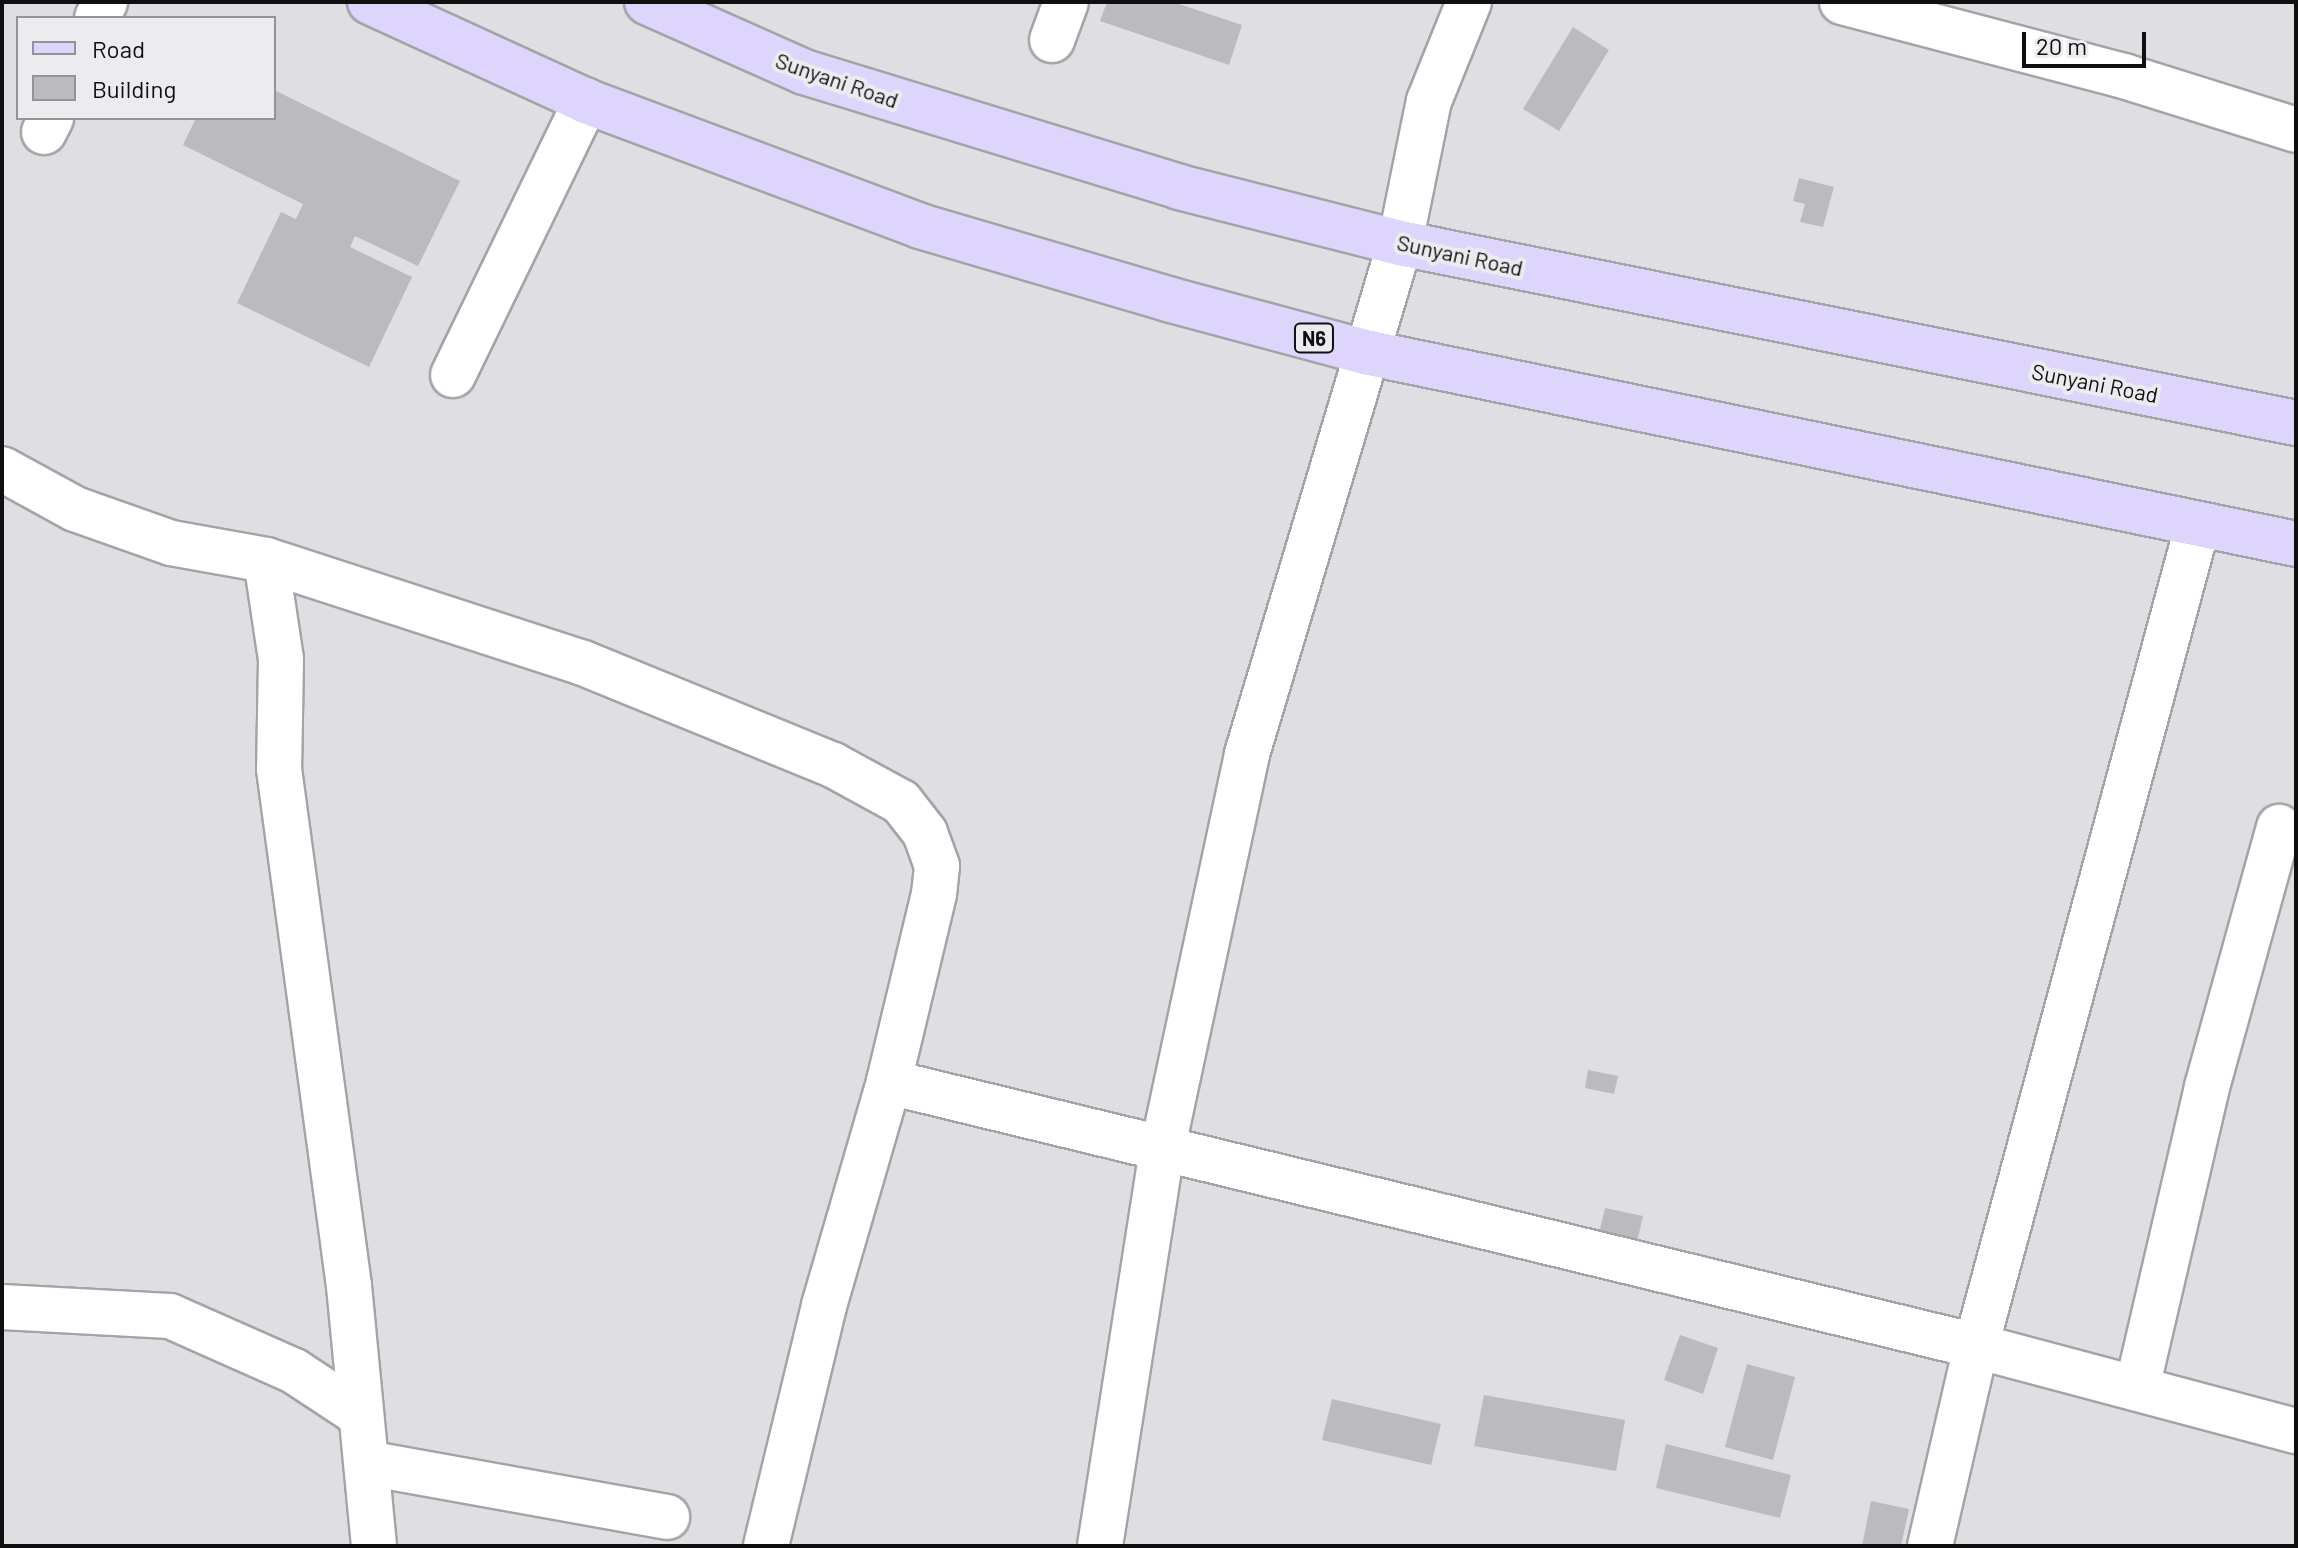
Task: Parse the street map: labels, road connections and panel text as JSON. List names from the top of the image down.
{
  "streets": {
    "main road": ["Sunyani Road", "N6"]
  },
  "legend": ["Road", "Building"],
  "scale_bar": "20 m"
}
